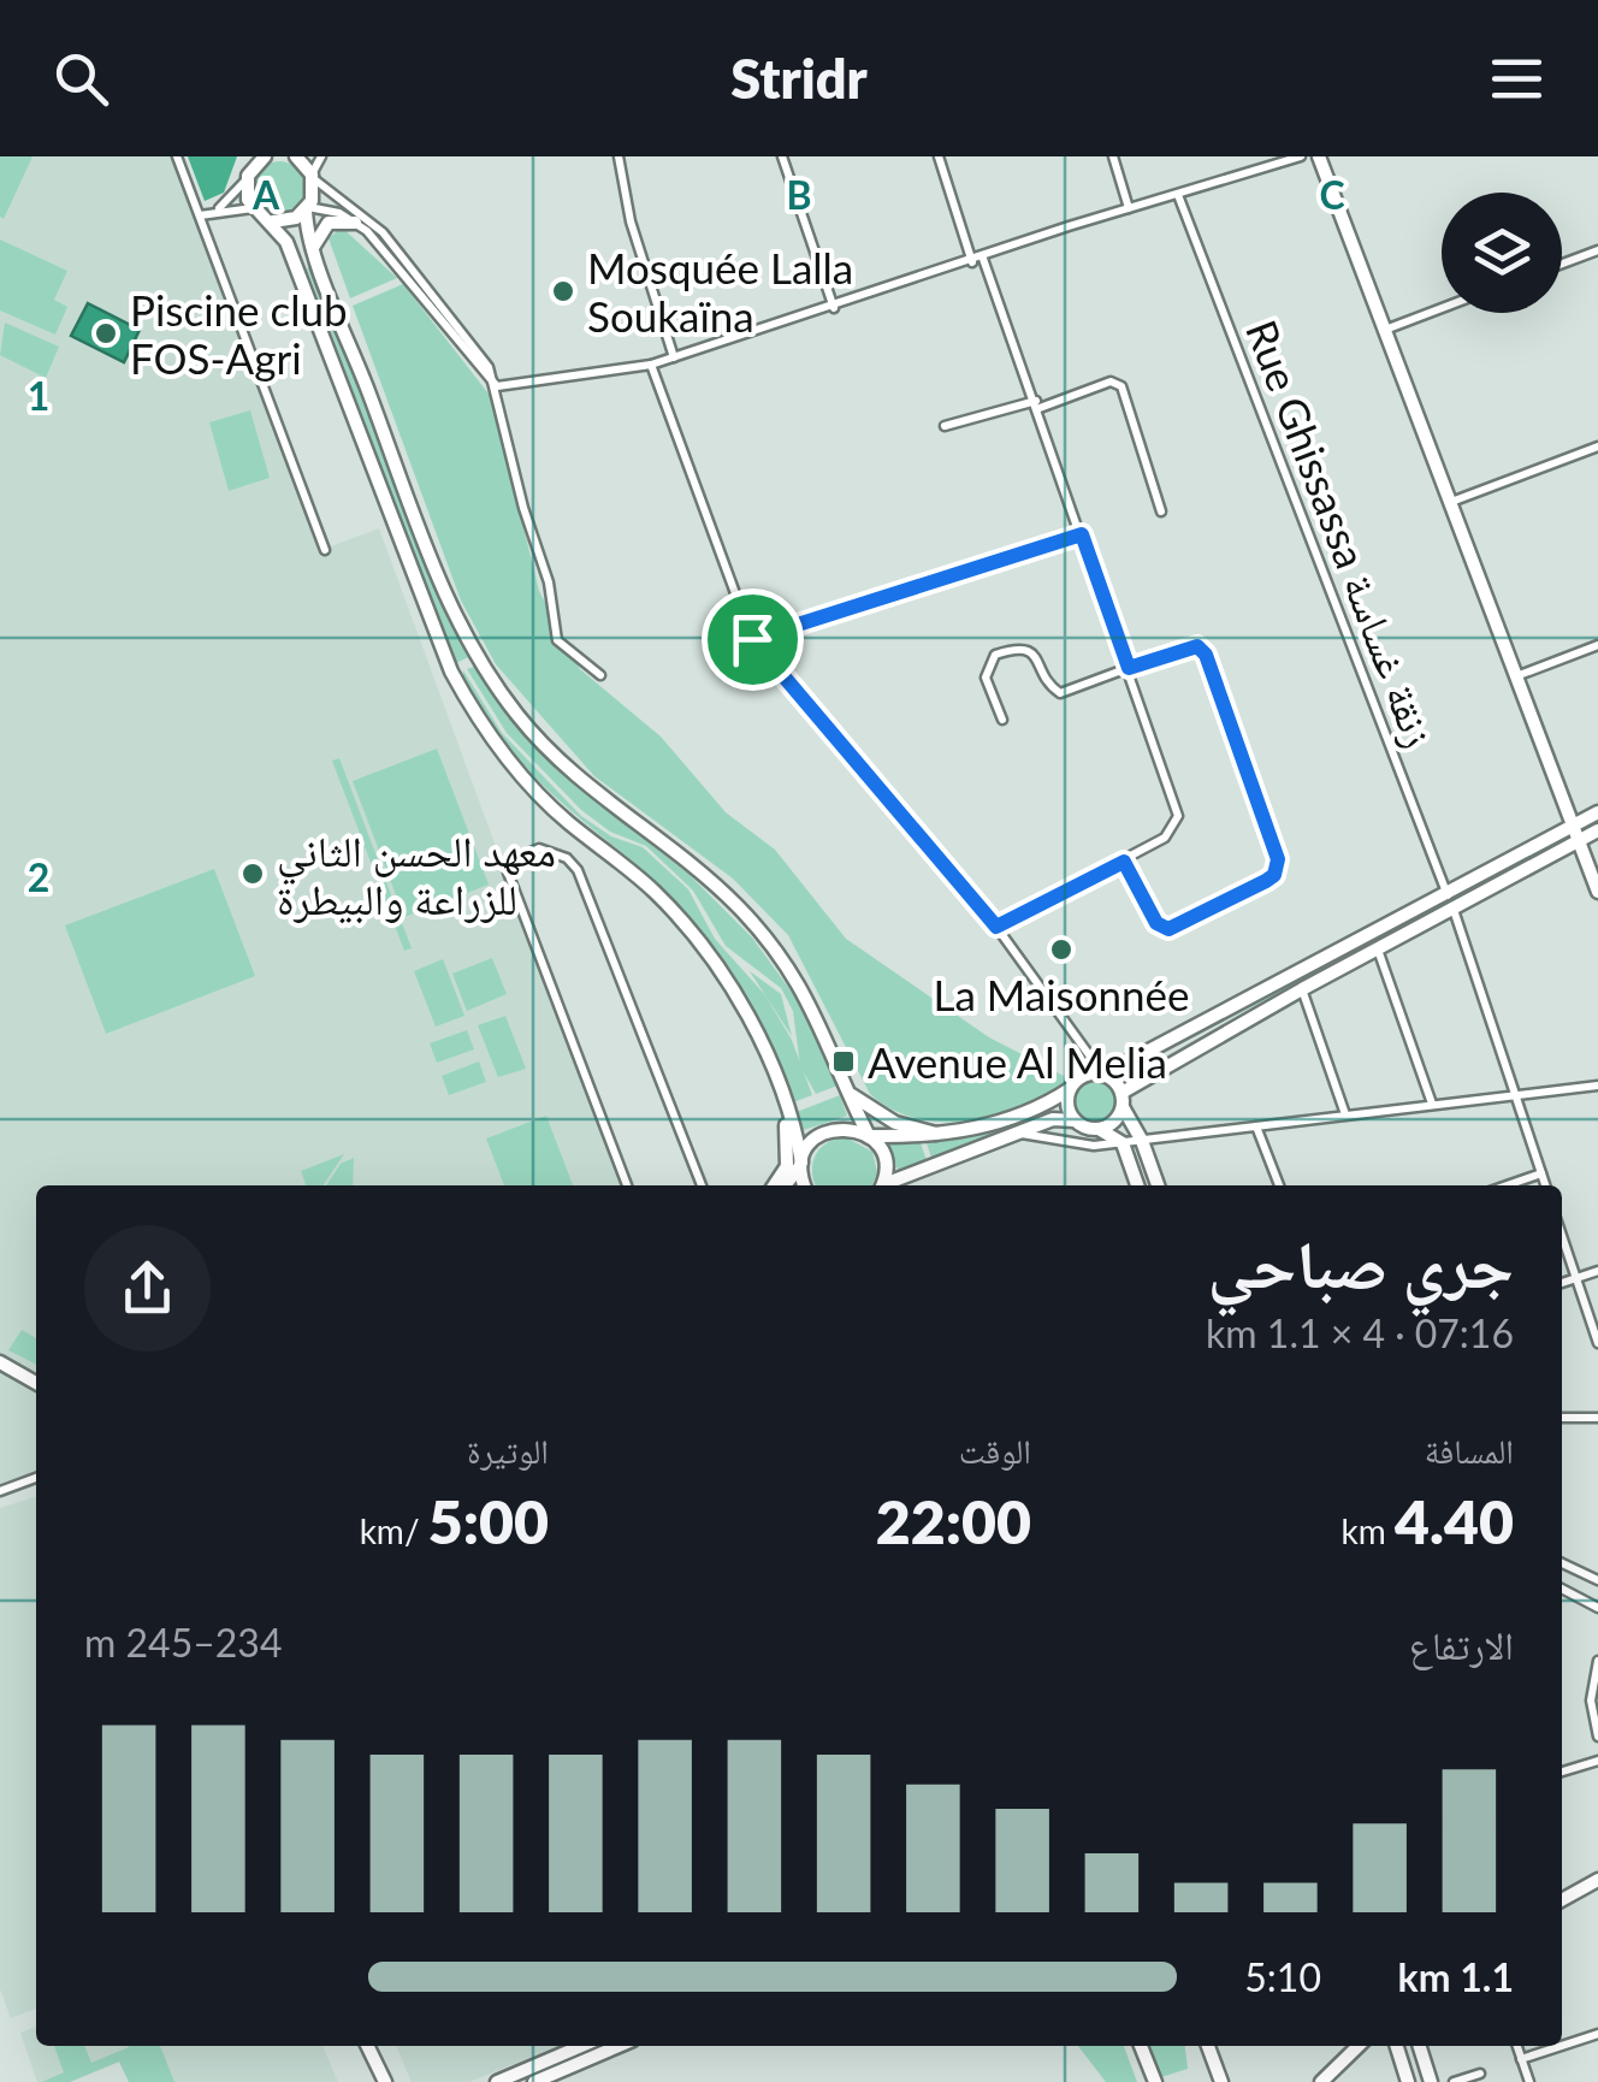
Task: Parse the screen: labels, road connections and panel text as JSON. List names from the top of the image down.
{
  "streets": {
    "street": ["Rue Ghissassa زنقة غساسة"]
  },
  "places": {
    "other": [
      "Mosquée Lalla Soukaïna",
      "Piscine club FOS-Agri",
      "معهد الحسن الثاني للزراعة والبيطرة",
      "La Maisonnée"
    ],
    "transit": ["Avenue Al Melia"]
  },
  "page": {
    "header": "Stridr",
    "heading": ["جري صباحي", "07:16 · 4 × 1.1 km"],
    "stats": [
      ["المسافة", "4.40 km"],
      ["الوقت", "22:00"],
      ["الوتيرة", "5:00 /km"]
    ],
    "chart": ["الارتفاع", "234–245 m"],
    "list": [
      {
        "name": "1.1 km",
        "note": "5:10"
      }
    ]
  },
  "grid": {
    "columns": ["A", "B", "C"],
    "rows": ["1", "2"]
  }
}
